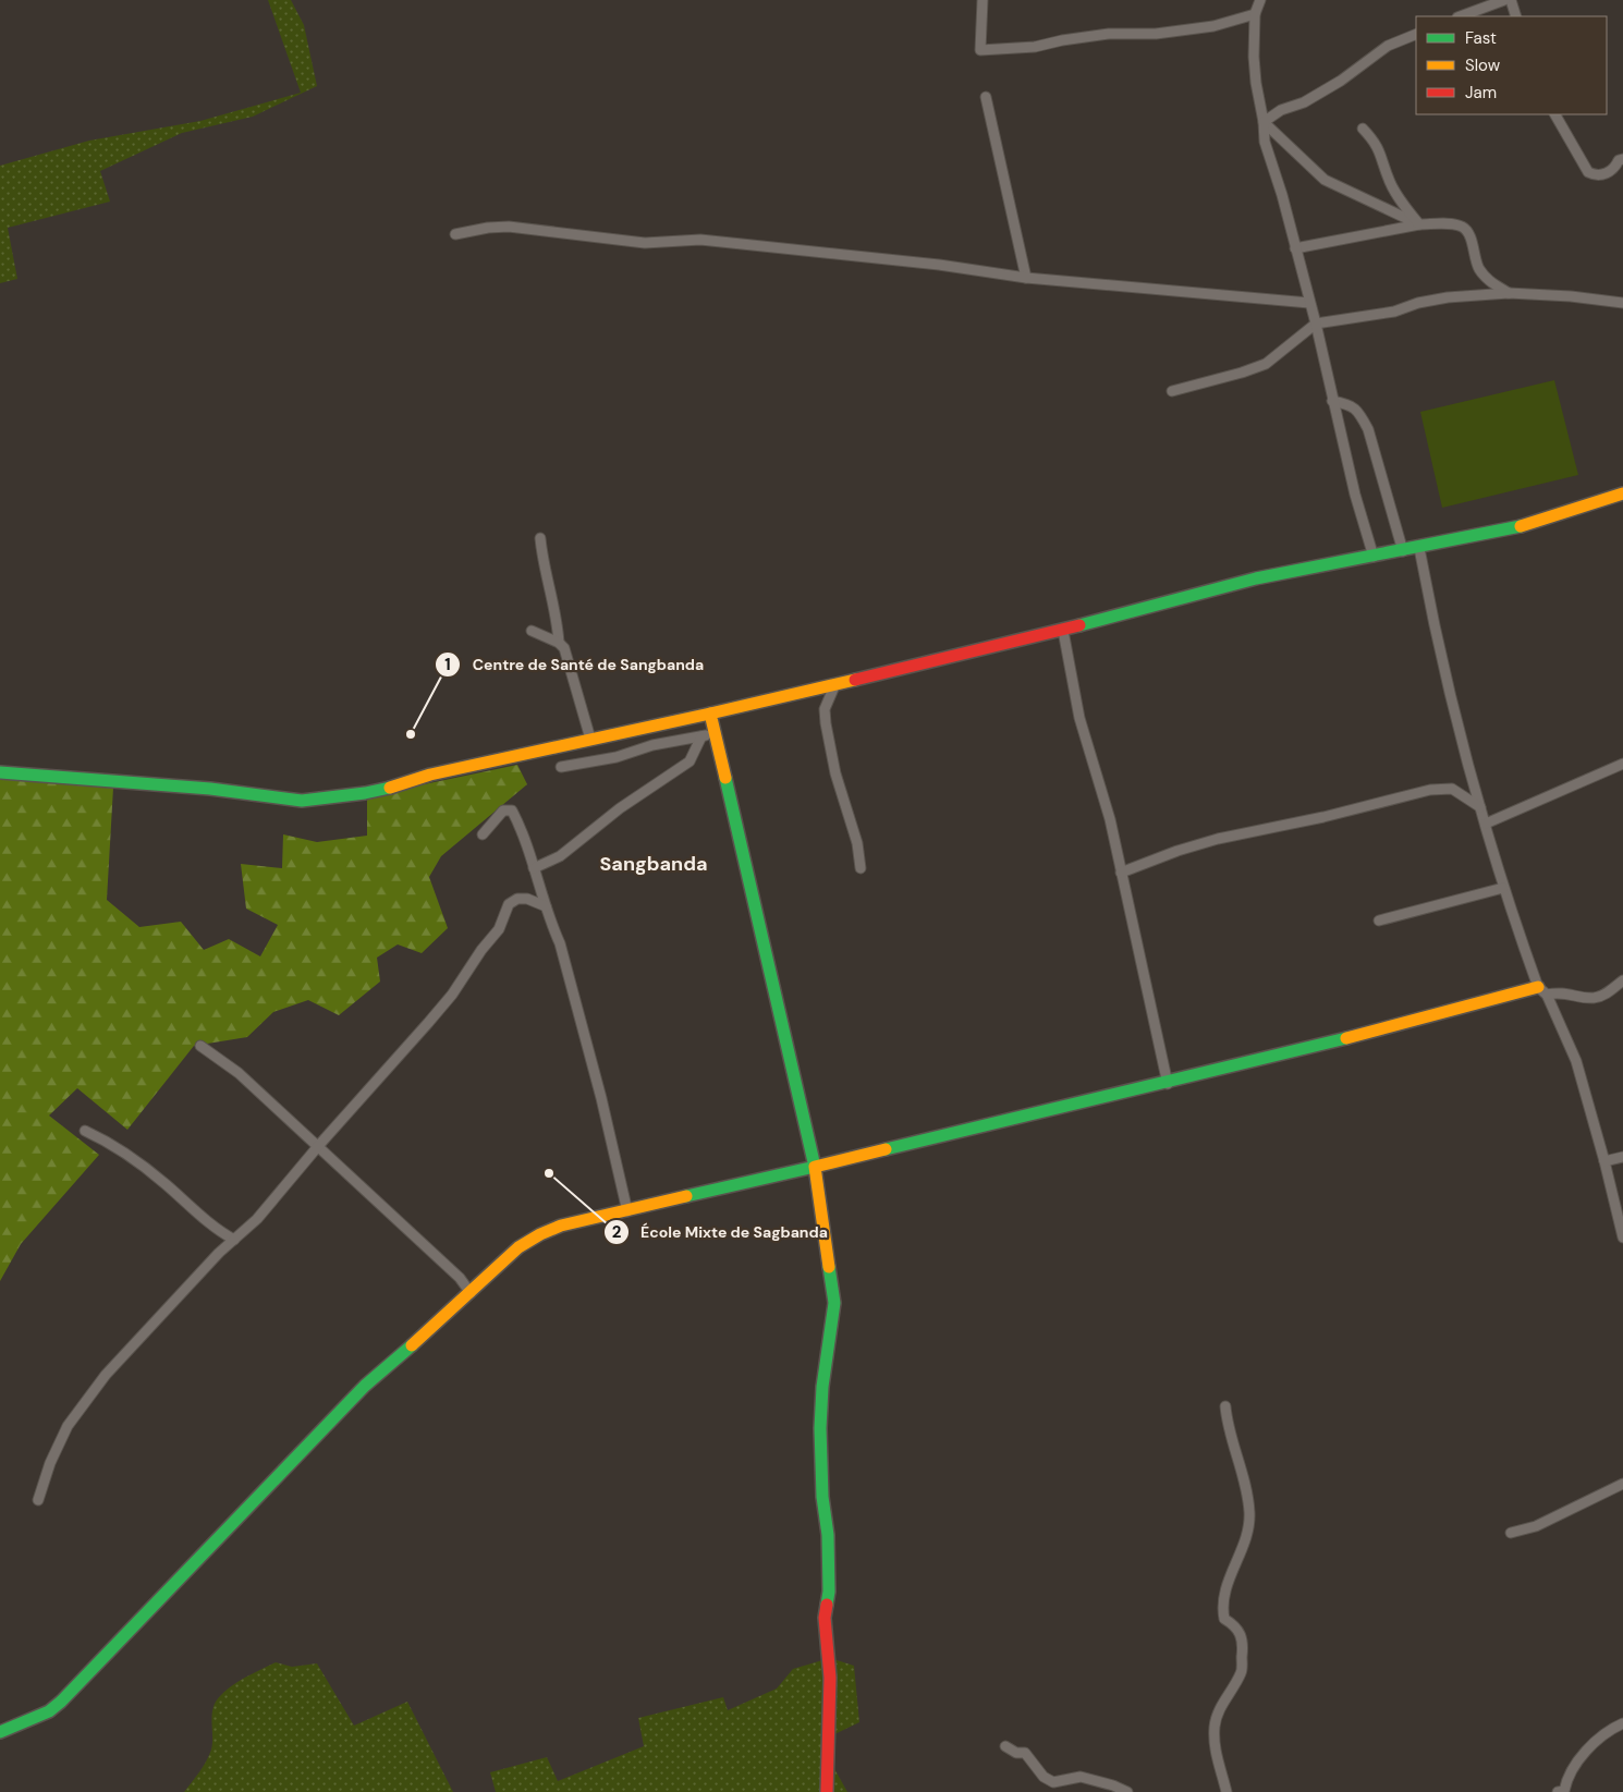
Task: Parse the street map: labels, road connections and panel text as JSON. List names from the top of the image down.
{
  "districts": ["Sangbanda"],
  "places": ["Centre de Santé de Sangbanda", "École Mixte de Sagbanda"],
  "legend": ["Fast", "Slow", "Jam"]
}
